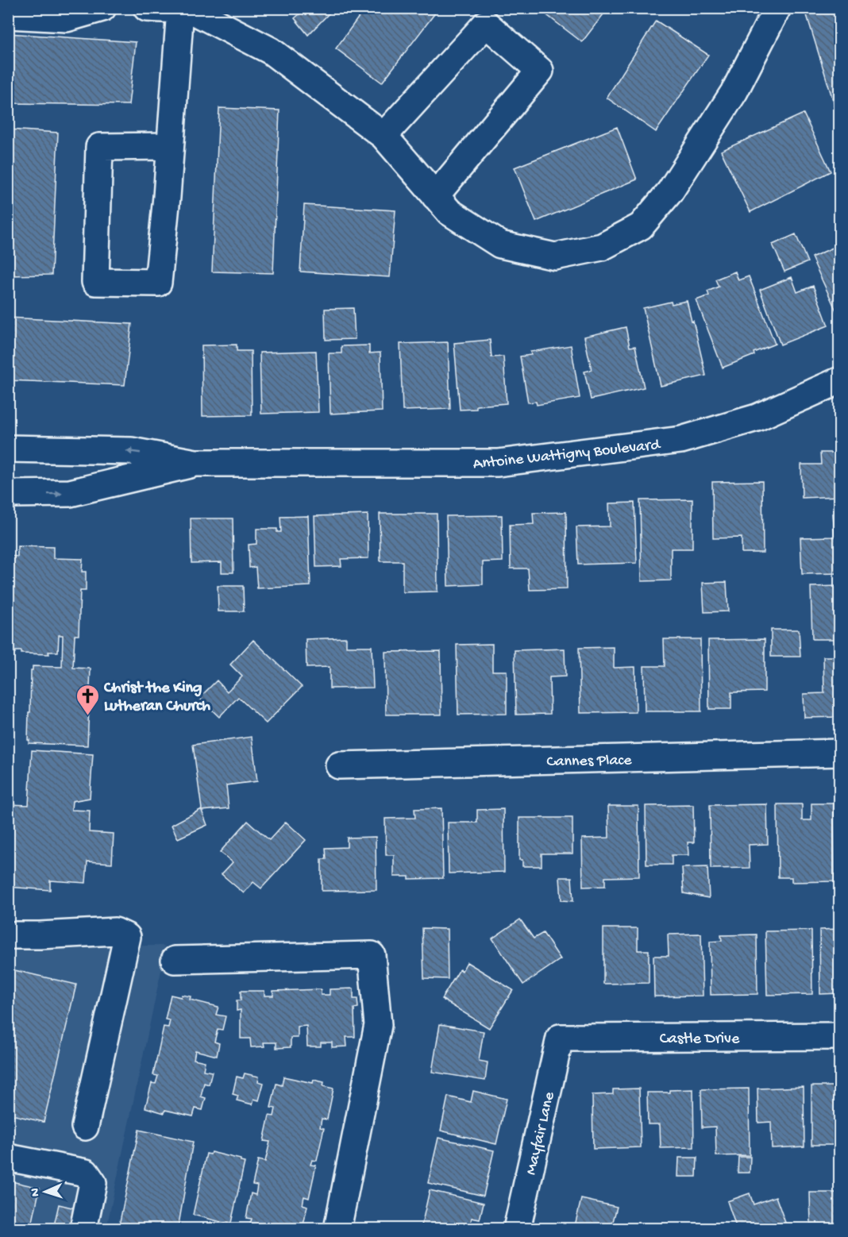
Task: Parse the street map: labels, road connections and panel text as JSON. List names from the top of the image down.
{
  "streets": {
    "street": [
      "Antoine Wattigny Boulevard",
      "Cannes Place",
      "Castle Drive",
      "Mayfair Lane"
    ]
  },
  "crossings": [
    ["Castle Drive", "Mayfair Lane"]
  ],
  "places": {
    "church": ["Christ the King Lutheran Church"]
  },
  "north": "left"
}
